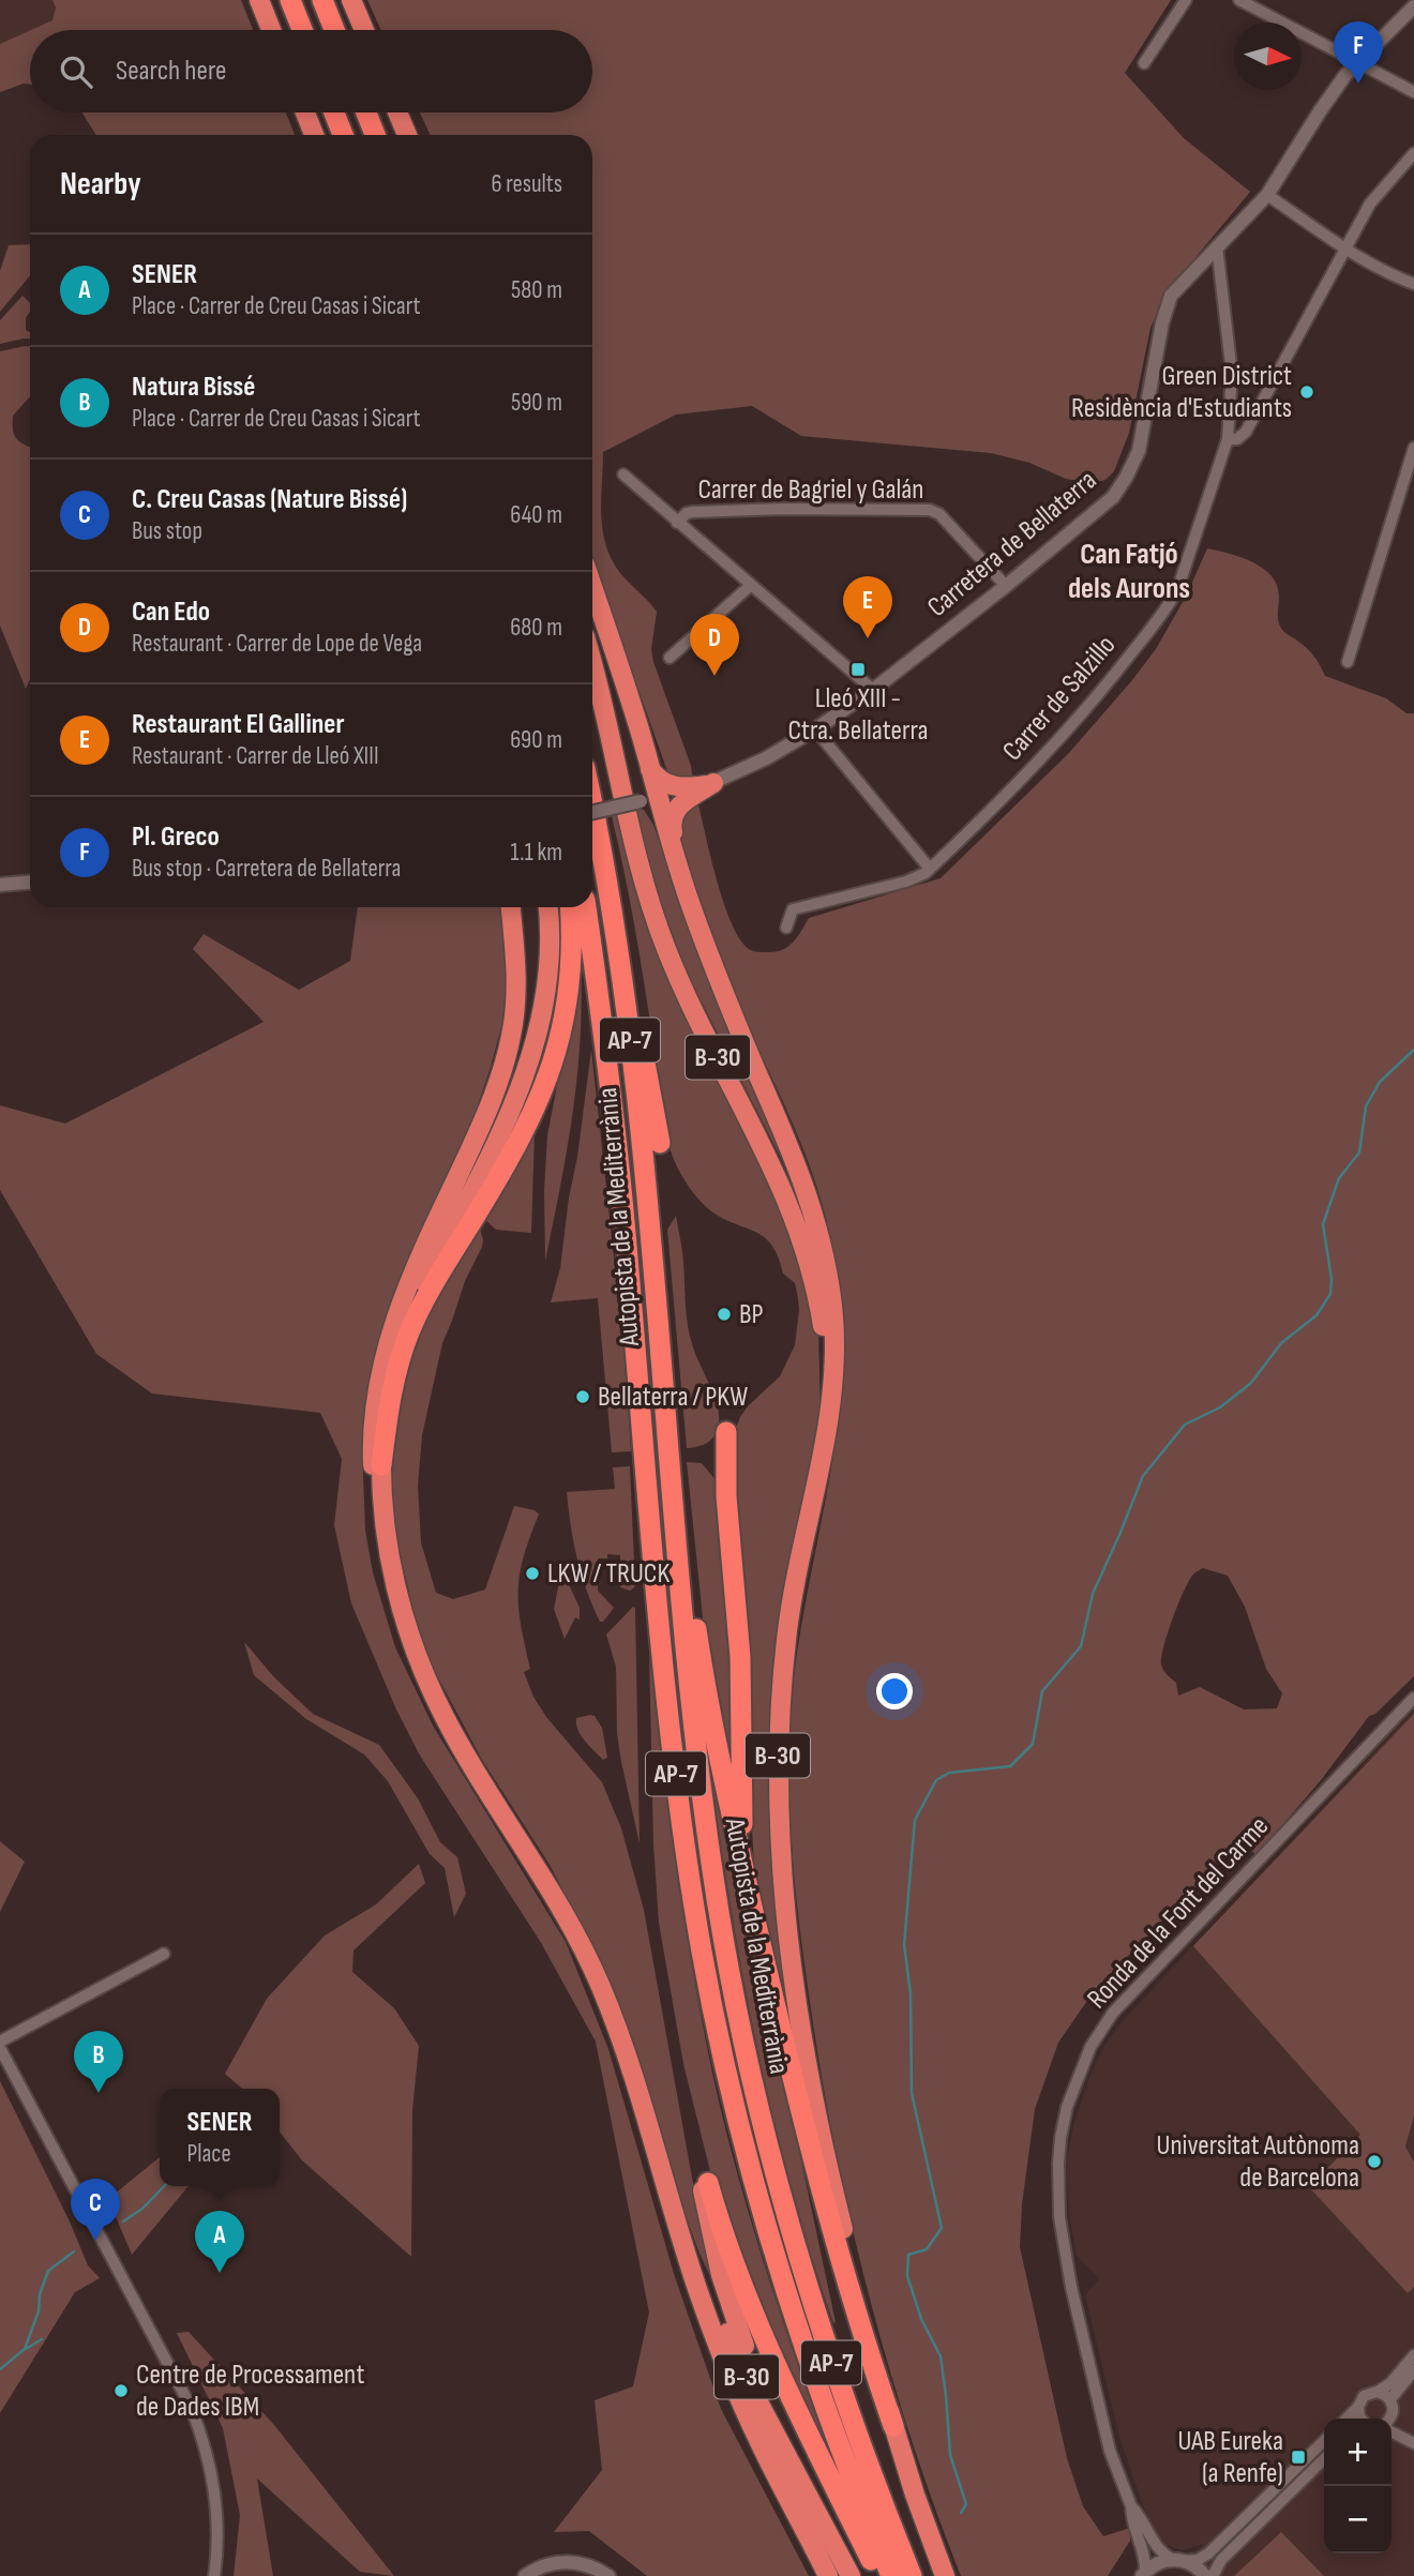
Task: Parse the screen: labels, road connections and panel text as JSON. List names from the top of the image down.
{
  "streets": {
    "highway": ["AP-7", "B-30", "Autopista de la Mediterrània"],
    "street": [
      "Carrer de Bagriel y Galán",
      "Carretera de Bellaterra",
      "Carrer de Salzillo",
      "Ronda de la Font del Carme"
    ]
  },
  "crossings": [
    ["Carrer de Bagriel y Galán", "Carretera de Bellaterra"],
    ["Carretera de Bellaterra", "Carrer de Salzillo"]
  ],
  "districts": ["Can Fatjó dels Aurons"],
  "places": {
    "other": [
      "Green District Residència d'Estudiants",
      "BP",
      "Bellaterra / PKW",
      "LKW / TRUCK",
      "Universitat Autònoma de Barcelona",
      "Centre de Processament de Dades IBM"
    ],
    "transit": ["Lleó XIII - Ctra. Bellaterra", "UAB Eureka (a Renfe)"]
  },
  "north": "right",
  "page": {
    "pins": [
      "F",
      "E",
      "D",
      "B",
      "C",
      "A"
    ],
    "search": "Search here",
    "heading": ["Nearby", "6 results"],
    "list": [
      {
        "mark": "A",
        "name": "SENER",
        "note": "Place · Carrer de Creu Casas i Sicart",
        "value": "580 m"
      },
      {
        "mark": "B",
        "name": "Natura Bissé",
        "note": "Place · Carrer de Creu Casas i Sicart",
        "value": "590 m"
      },
      {
        "mark": "C",
        "name": "C. Creu Casas (Nature Bissé)",
        "note": "Bus stop",
        "value": "640 m"
      },
      {
        "mark": "D",
        "name": "Can Edo",
        "note": "Restaurant · Carrer de Lope de Vega",
        "value": "680 m"
      },
      {
        "mark": "E",
        "name": "Restaurant El Galliner",
        "note": "Restaurant · Carrer de Lleó XIII",
        "value": "690 m"
      },
      {
        "mark": "F",
        "name": "Pl. Greco",
        "note": "Bus stop · Carretera de Bellaterra",
        "value": "1.1 km"
      }
    ],
    "popup": ["SENER", "Place"],
    "map_buttons": ["+", "−"]
  }
}
